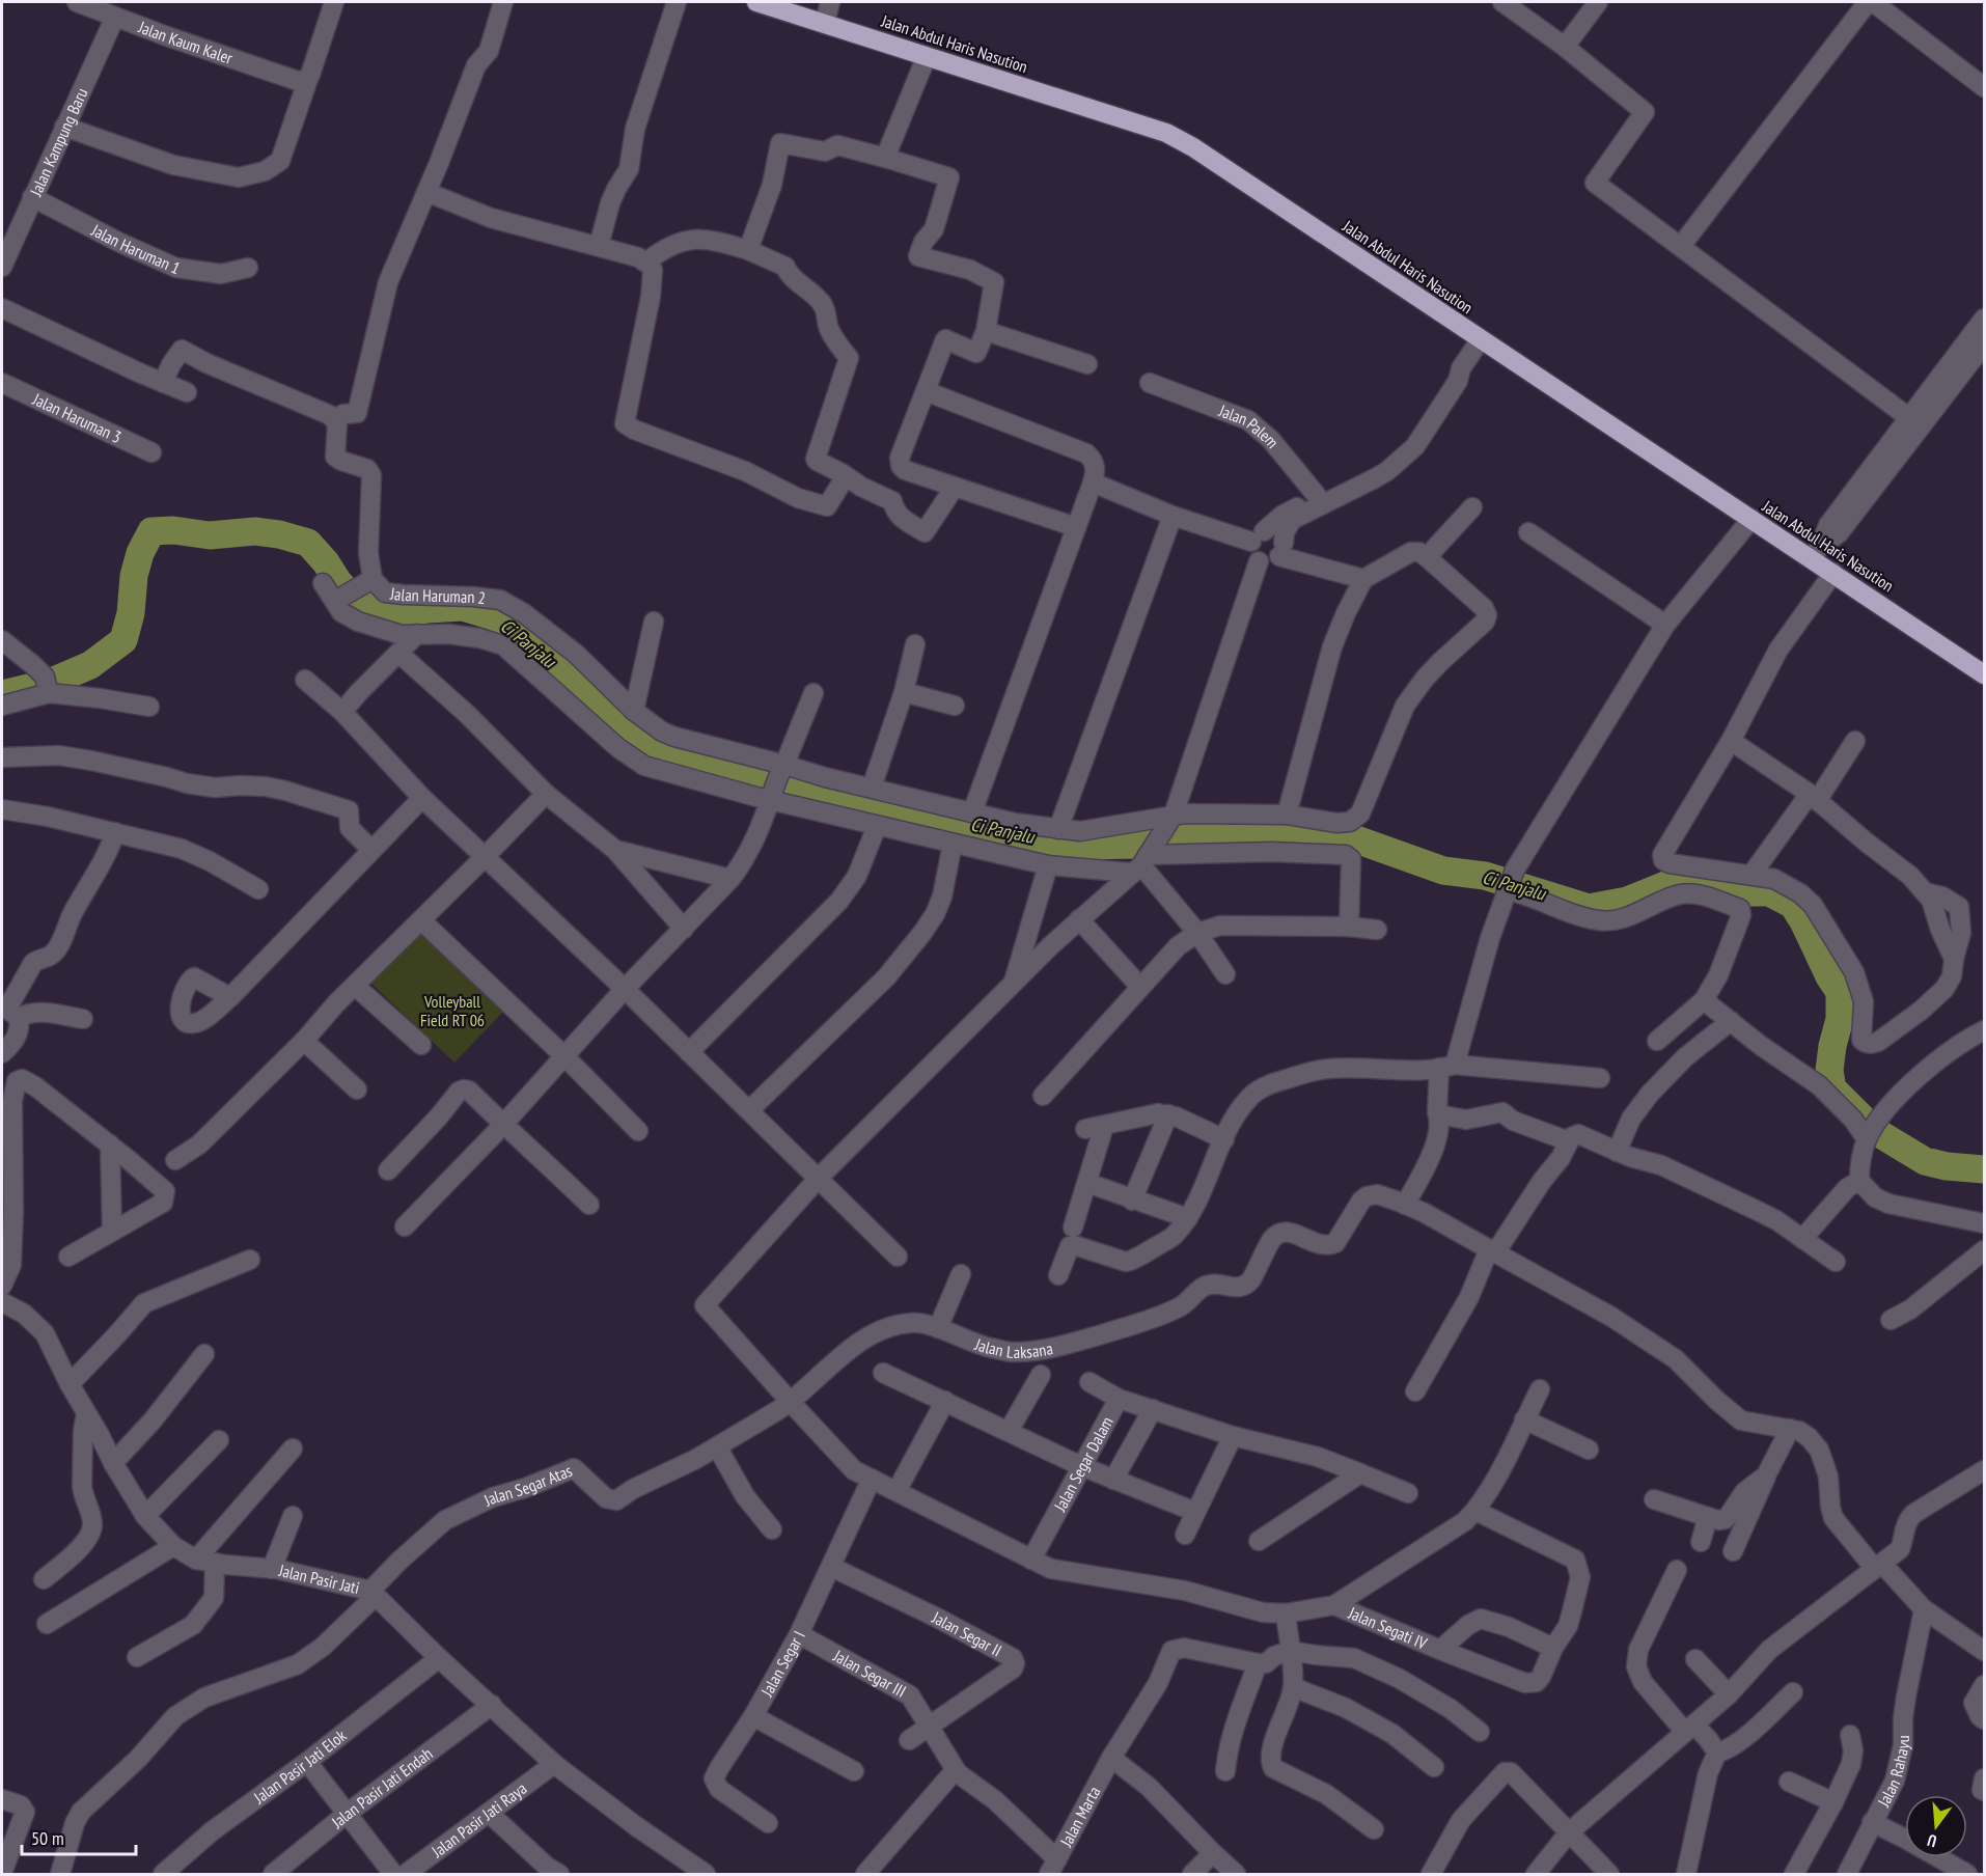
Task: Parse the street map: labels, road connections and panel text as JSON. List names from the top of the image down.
{
  "streets": {
    "highway": ["Jalan Abdul Haris Nasution"],
    "street": [
      "Jalan Kaum Kaler",
      "Jalan Kampung Baru",
      "Jalan Haruman 1",
      "Jalan Haruman 3",
      "Jalan Palem",
      "Jalan Haruman 2",
      "Jalan Laksana",
      "Jalan Segar Dalam",
      "Jalan Segar Atas",
      "Jalan Pasir Jati",
      "Jalan Segati IV",
      "Jalan Segar II",
      "Jalan Segar I",
      "Jalan Segar III",
      "Jalan Pasir Jati Elok",
      "Jalan Rahayu",
      "Jalan Pasir Jati Endah",
      "Jalan Marta",
      "Jalan Pasir Jati Raya"
    ]
  },
  "crossings": [
    ["Jalan Kaum Kaler", "Jalan Kampung Baru"],
    ["Jalan Kampung Baru", "Jalan Haruman 1"],
    ["Jalan Laksana", "Jalan Segar Atas"],
    ["Jalan Segar Atas", "Jalan Pasir Jati"],
    ["Jalan Pasir Jati", "Jalan Pasir Jati Elok"],
    ["Jalan Pasir Jati", "Jalan Pasir Jati Endah"],
    ["Jalan Pasir Jati", "Jalan Pasir Jati Raya"],
    ["Jalan Segar II", "Jalan Segar I"],
    ["Jalan Segar II", "Jalan Segar III"],
    ["Jalan Segar I", "Jalan Segar III"]
  ],
  "water": ["Ci Panjalu"],
  "parks": ["Volleyball Field RT 06"],
  "scale_bar": "50 m",
  "north": "bottom"
}
